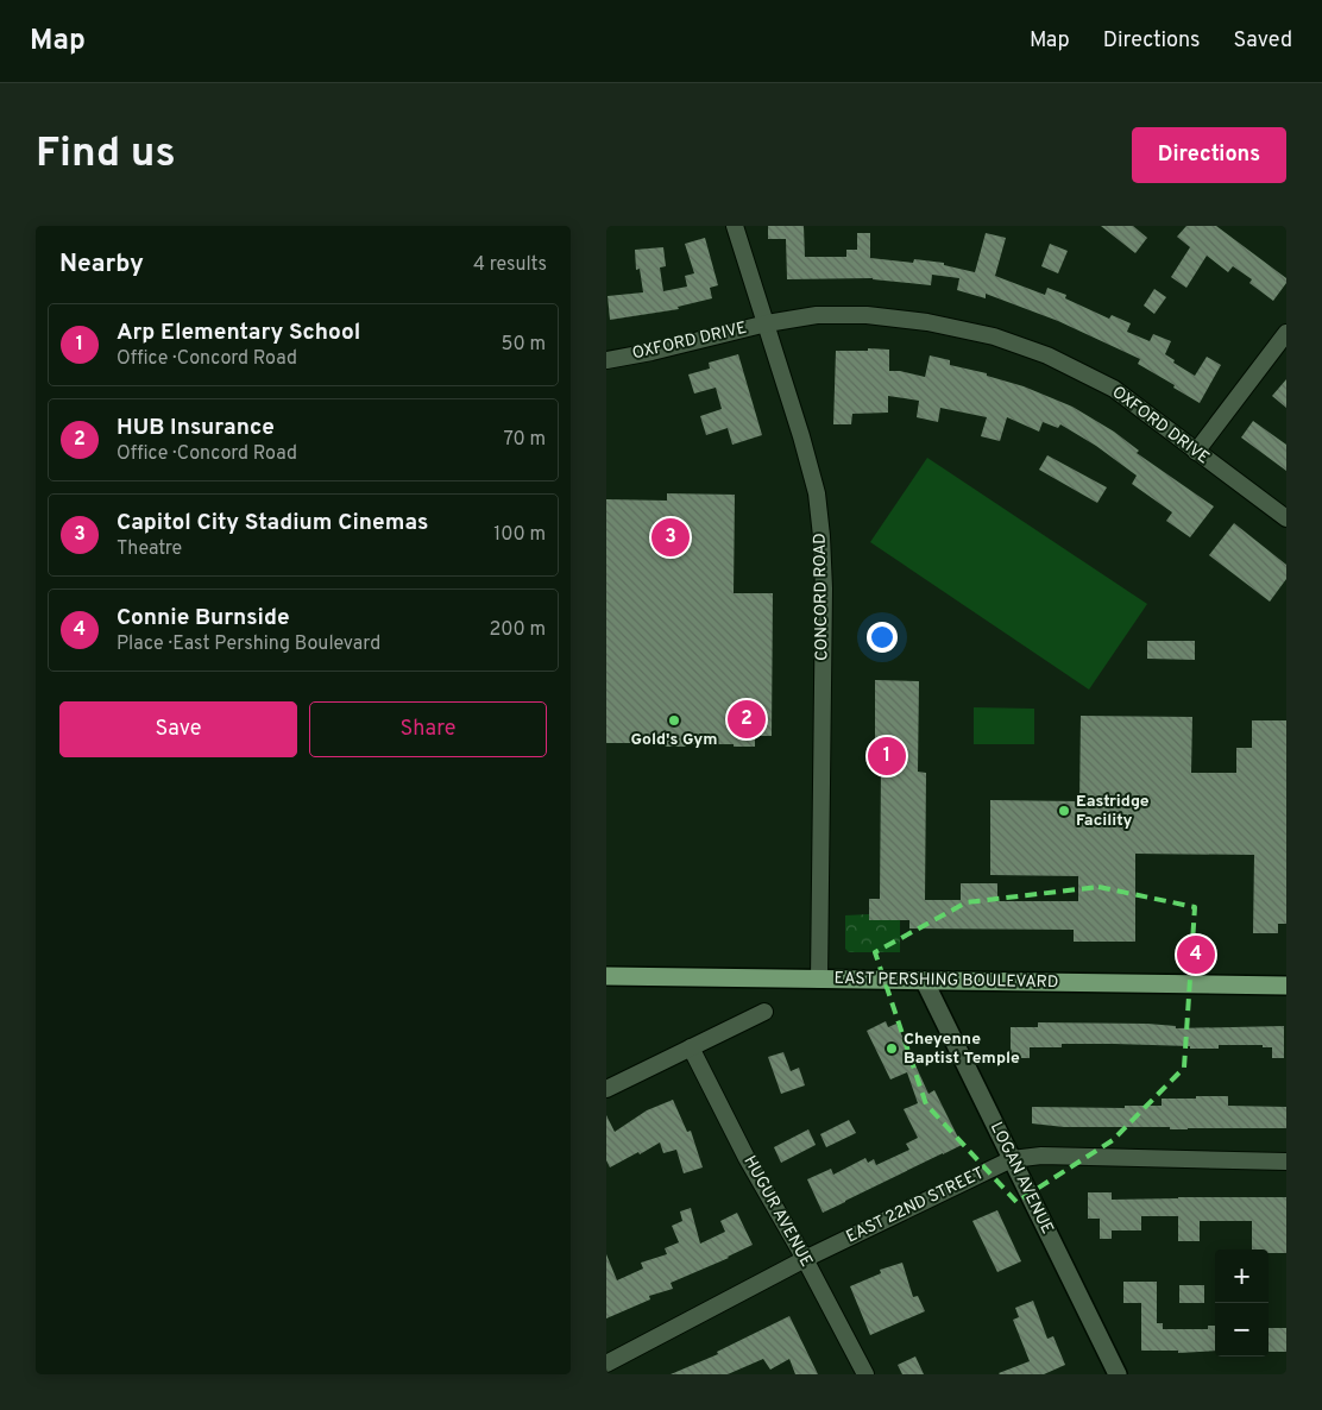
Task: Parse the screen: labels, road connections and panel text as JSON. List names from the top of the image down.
{
  "streets": {
    "main road": ["EAST PERSHING BOULEVARD", "LOGAN AVENUE"],
    "street": [
      "OXFORD DRIVE",
      "CONCORD ROAD",
      "EAST 22ND STREET",
      "HUGUR AVENUE"
    ]
  },
  "crossings": [
    ["OXFORD DRIVE", "CONCORD ROAD"],
    ["CONCORD ROAD", "EAST PERSHING BOULEVARD"],
    ["EAST PERSHING BOULEVARD", "LOGAN AVENUE"],
    ["LOGAN AVENUE", "EAST 22ND STREET"],
    ["EAST 22ND STREET", "HUGUR AVENUE"]
  ],
  "places": ["Gold's Gym", "Eastridge Facility", "Cheyenne Baptist Temple"],
  "page": {
    "header": "Map",
    "nav": ["Map", "Directions", "Saved"],
    "buttons": [
      "Directions",
      ["Save", "Share"]
    ],
    "title": "Find us",
    "heading": ["Nearby", "4 results"],
    "list": [
      {
        "mark": "1",
        "name": "Arp Elementary School",
        "note": "Office · Concord Road",
        "value": "50 m"
      },
      {
        "mark": "2",
        "name": "HUB Insurance",
        "note": "Office · Concord Road",
        "value": "70 m"
      },
      {
        "mark": "3",
        "name": "Capitol City Stadium Cinemas",
        "note": "Theatre",
        "value": "100 m"
      },
      {
        "mark": "4",
        "name": "Connie Burnside",
        "note": "Place · East Pershing Boulevard",
        "value": "200 m"
      }
    ],
    "pins": [
      "3",
      "2",
      "1",
      "4"
    ],
    "map_buttons": ["+", "−"]
  }
}
